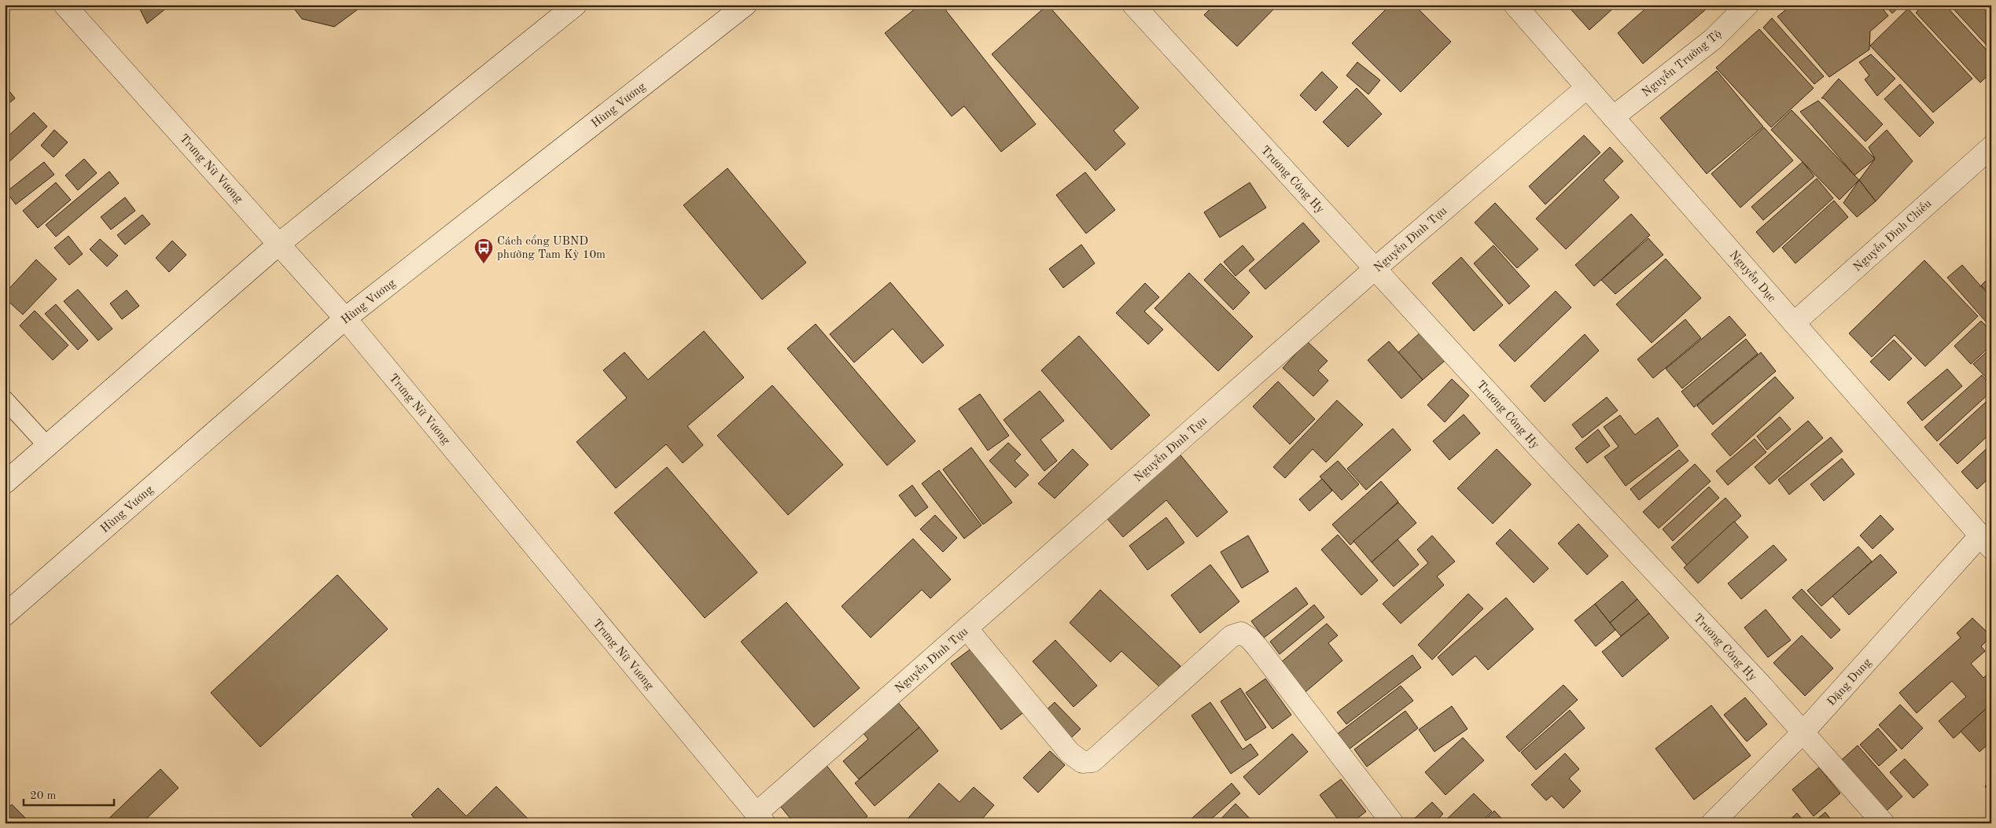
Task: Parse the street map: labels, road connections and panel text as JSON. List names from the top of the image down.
{
  "streets": {
    "street": [
      "Nguyễn Trường Tộ",
      "Hùng Vương",
      "Trưng Nữ Vương",
      "Trương Công Hy",
      "Nguyễn Đình Chiểu",
      "Nguyễn Đình Tựu",
      "Nguyễn Dục",
      "Đặng Dung"
    ]
  },
  "crossings": [
    ["Nguyễn Trường Tộ", "Nguyễn Dục"],
    ["Hùng Vương", "Trưng Nữ Vương"],
    ["Trưng Nữ Vương", "Nguyễn Đình Tựu"],
    ["Trương Công Hy", "Nguyễn Đình Tựu"],
    ["Trương Công Hy", "Đặng Dung"],
    ["Nguyễn Đình Chiểu", "Nguyễn Dục"],
    ["Nguyễn Đình Tựu", "Nguyễn Dục"],
    ["Nguyễn Dục", "Đặng Dung"]
  ],
  "places": {
    "bus stop": ["Cách cổng UBND phường Tam Kỳ 10m"]
  },
  "scale_bar": "20 m"
}
